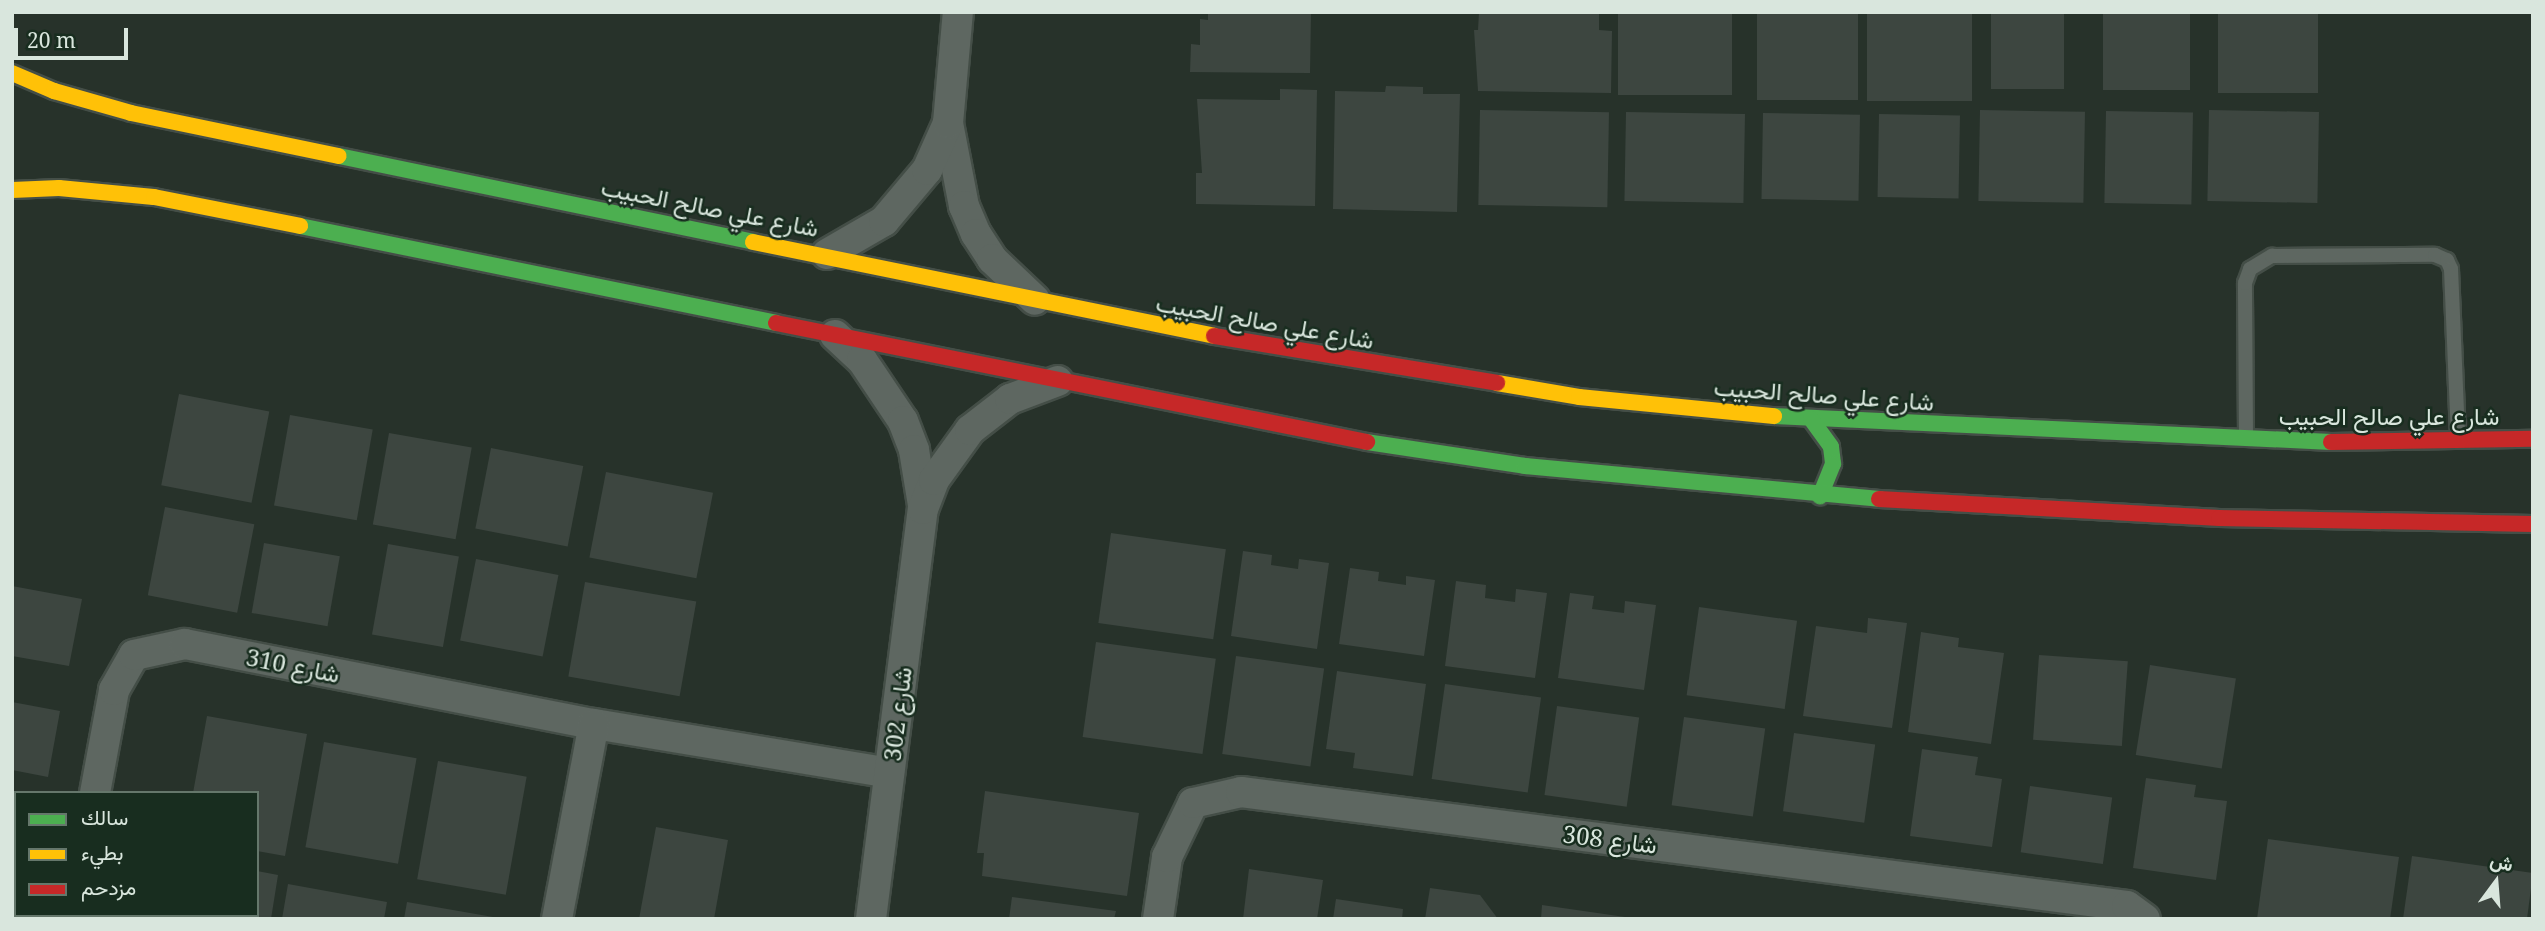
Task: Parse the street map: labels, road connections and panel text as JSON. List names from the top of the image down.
{
  "streets": {
    "street": [
      "شارع علي صالح الحبيب",
      "شارع 310",
      "شارع 302",
      "شارع 308"
    ]
  },
  "crossings": [
    ["شارع 310", "شارع 302"]
  ],
  "legend": ["سالك", "بطيء", "مزدحم"],
  "scale_bar": "20 m",
  "north": "top"
}
